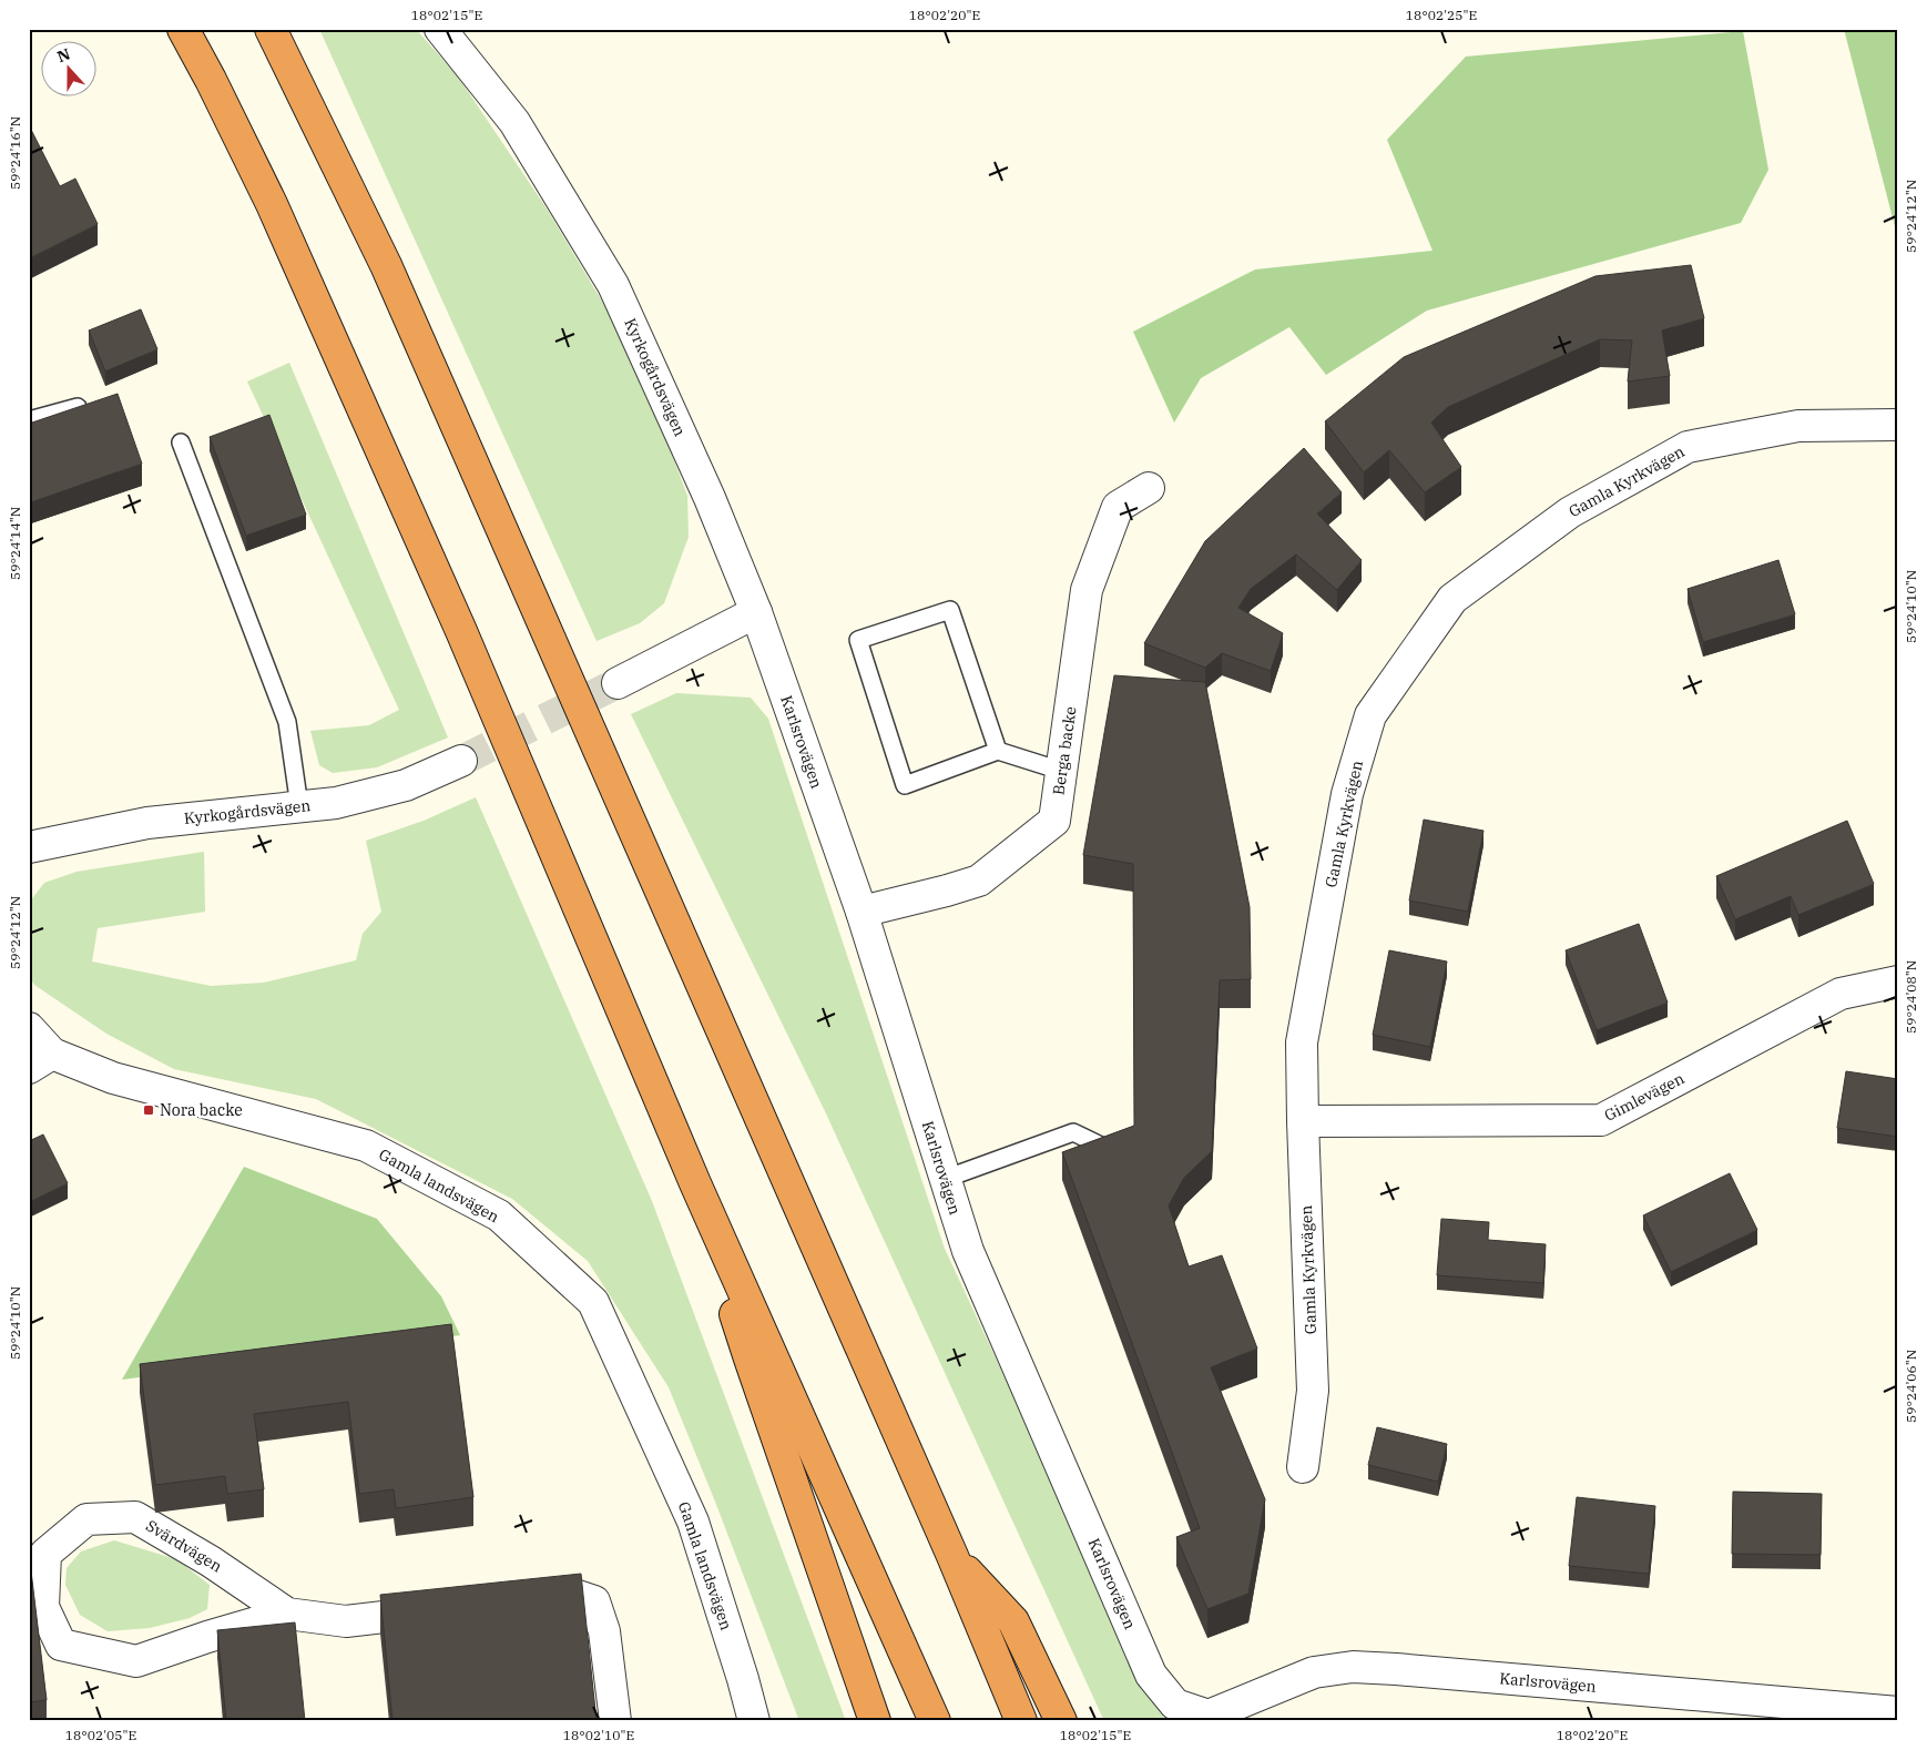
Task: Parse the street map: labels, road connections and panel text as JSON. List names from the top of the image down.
{
  "streets": {
    "street": [
      "Kyrkogårdsvägen",
      "Gamla Kyrkvägen",
      "Karlsrovägen",
      "Berga backe",
      "Gimlevägen",
      "Gamla landsvägen",
      "Svärdvägen"
    ]
  },
  "crossings": [
    ["Kyrkogårdsvägen", "Karlsrovägen"],
    ["Gamla Kyrkvägen", "Gimlevägen"],
    ["Karlsrovägen", "Berga backe"]
  ],
  "places": {
    "transit": ["Nora backe"]
  },
  "north": "top",
  "coordinates": [
    "18°02'15\"E",
    "18°02'20\"E",
    "18°02'25\"E",
    "59°24'16\"N",
    "59°24'12\"N",
    "59°24'14\"N",
    "59°24'10\"N",
    "59°24'08\"N",
    "59°24'06\"N",
    "18°02'05\"E",
    "18°02'10\"E"
  ]
}
